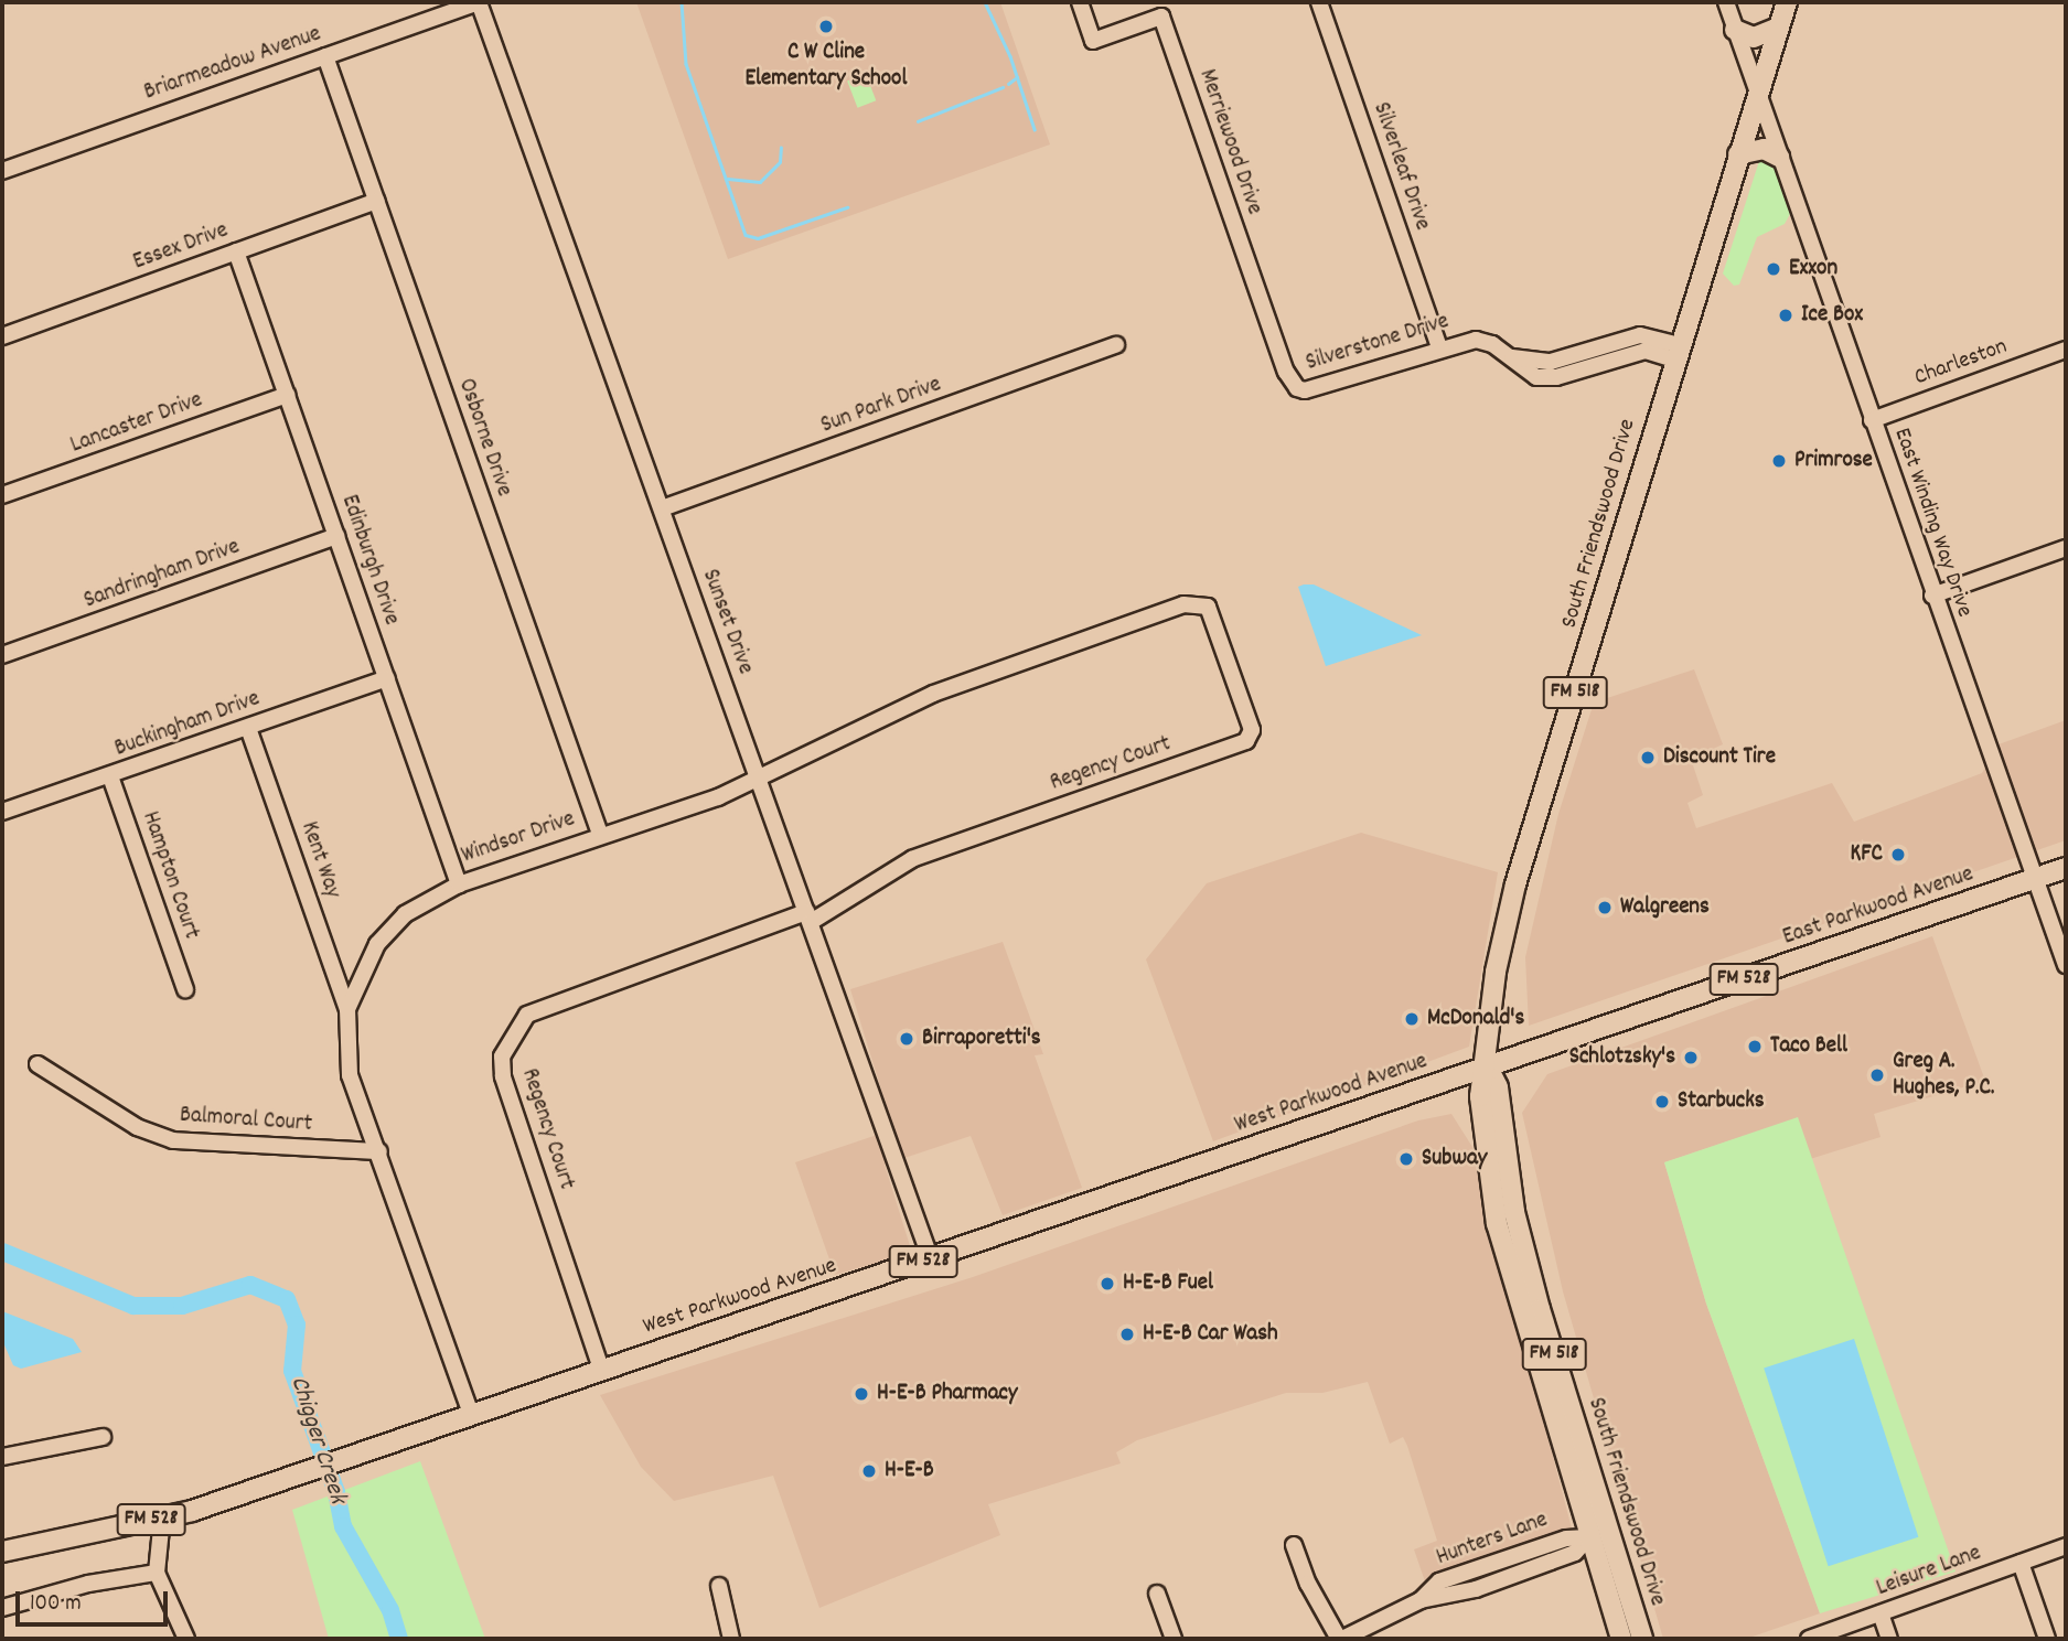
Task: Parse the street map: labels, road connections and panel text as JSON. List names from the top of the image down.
{
  "streets": {
    "main road": [
      "South Friendswood Drive",
      "FM 518",
      "East Parkwood Avenue",
      "FM 528",
      "West Parkwood Avenue"
    ],
    "street": [
      "Briarmeadow Avenue",
      "Merriewood Drive",
      "Silverleaf Drive",
      "Essex Drive",
      "Silverstone Drive",
      "Charleston",
      "Sun Park Drive",
      "Lancaster Drive",
      "Osborne Drive",
      "East Winding Way Drive",
      "Edinburgh Drive",
      "Sandringham Drive",
      "Sunset Drive",
      "Buckingham Drive",
      "Regency Court",
      "Windsor Drive",
      "Kent Way",
      "Hampton Court",
      "Balmoral Court",
      "Hunters Lane",
      "Leisure Lane"
    ]
  },
  "crossings": [
    ["Briarmeadow Avenue", "Osborne Drive"],
    ["Briarmeadow Avenue", "Sunset Drive"],
    ["Merriewood Drive", "Silverstone Drive"],
    ["Silverleaf Drive", "Silverstone Drive"],
    ["Essex Drive", "Osborne Drive"],
    ["Essex Drive", "Edinburgh Drive"],
    ["Silverstone Drive", "South Friendswood Drive"],
    ["Charleston", "East Winding Way Drive"],
    ["Sun Park Drive", "Sunset Drive"],
    ["Lancaster Drive", "Edinburgh Drive"],
    ["Osborne Drive", "Windsor Drive"],
    ["East Winding Way Drive", "South Friendswood Drive"],
    ["East Winding Way Drive", "East Parkwood Avenue"],
    ["South Friendswood Drive", "East Parkwood Avenue"],
    ["South Friendswood Drive", "West Parkwood Avenue"],
    ["South Friendswood Drive", "Hunters Lane"],
    ["Edinburgh Drive", "Sandringham Drive"],
    ["Edinburgh Drive", "Buckingham Drive"],
    ["Edinburgh Drive", "Windsor Drive"],
    ["Sunset Drive", "Regency Court"],
    ["Sunset Drive", "Windsor Drive"],
    ["Sunset Drive", "West Parkwood Avenue"],
    ["Buckingham Drive", "Kent Way"],
    ["Buckingham Drive", "Hampton Court"],
    ["Regency Court", "Windsor Drive"],
    ["Regency Court", "West Parkwood Avenue"],
    ["Windsor Drive", "Kent Way"],
    ["Windsor Drive", "West Parkwood Avenue"],
    ["Windsor Drive", "Balmoral Court"],
    ["East Parkwood Avenue", "West Parkwood Avenue"]
  ],
  "water": ["Chigger Creek"],
  "places": [
    "C W Cline Elementary School",
    "Exxon",
    "Ice Box",
    "Primrose",
    "Discount Tire",
    "KFC",
    "Walgreens",
    "McDonald's",
    "Birraporetti's",
    "Taco Bell",
    "Schlotzsky's",
    "Greg A. Hughes, P.C.",
    "Starbucks",
    "Subway",
    "H-E-B Fuel",
    "H-E-B Car Wash",
    "H-E-B Pharmacy",
    "H-E-B"
  ],
  "scale_bar": "100 m"
}
